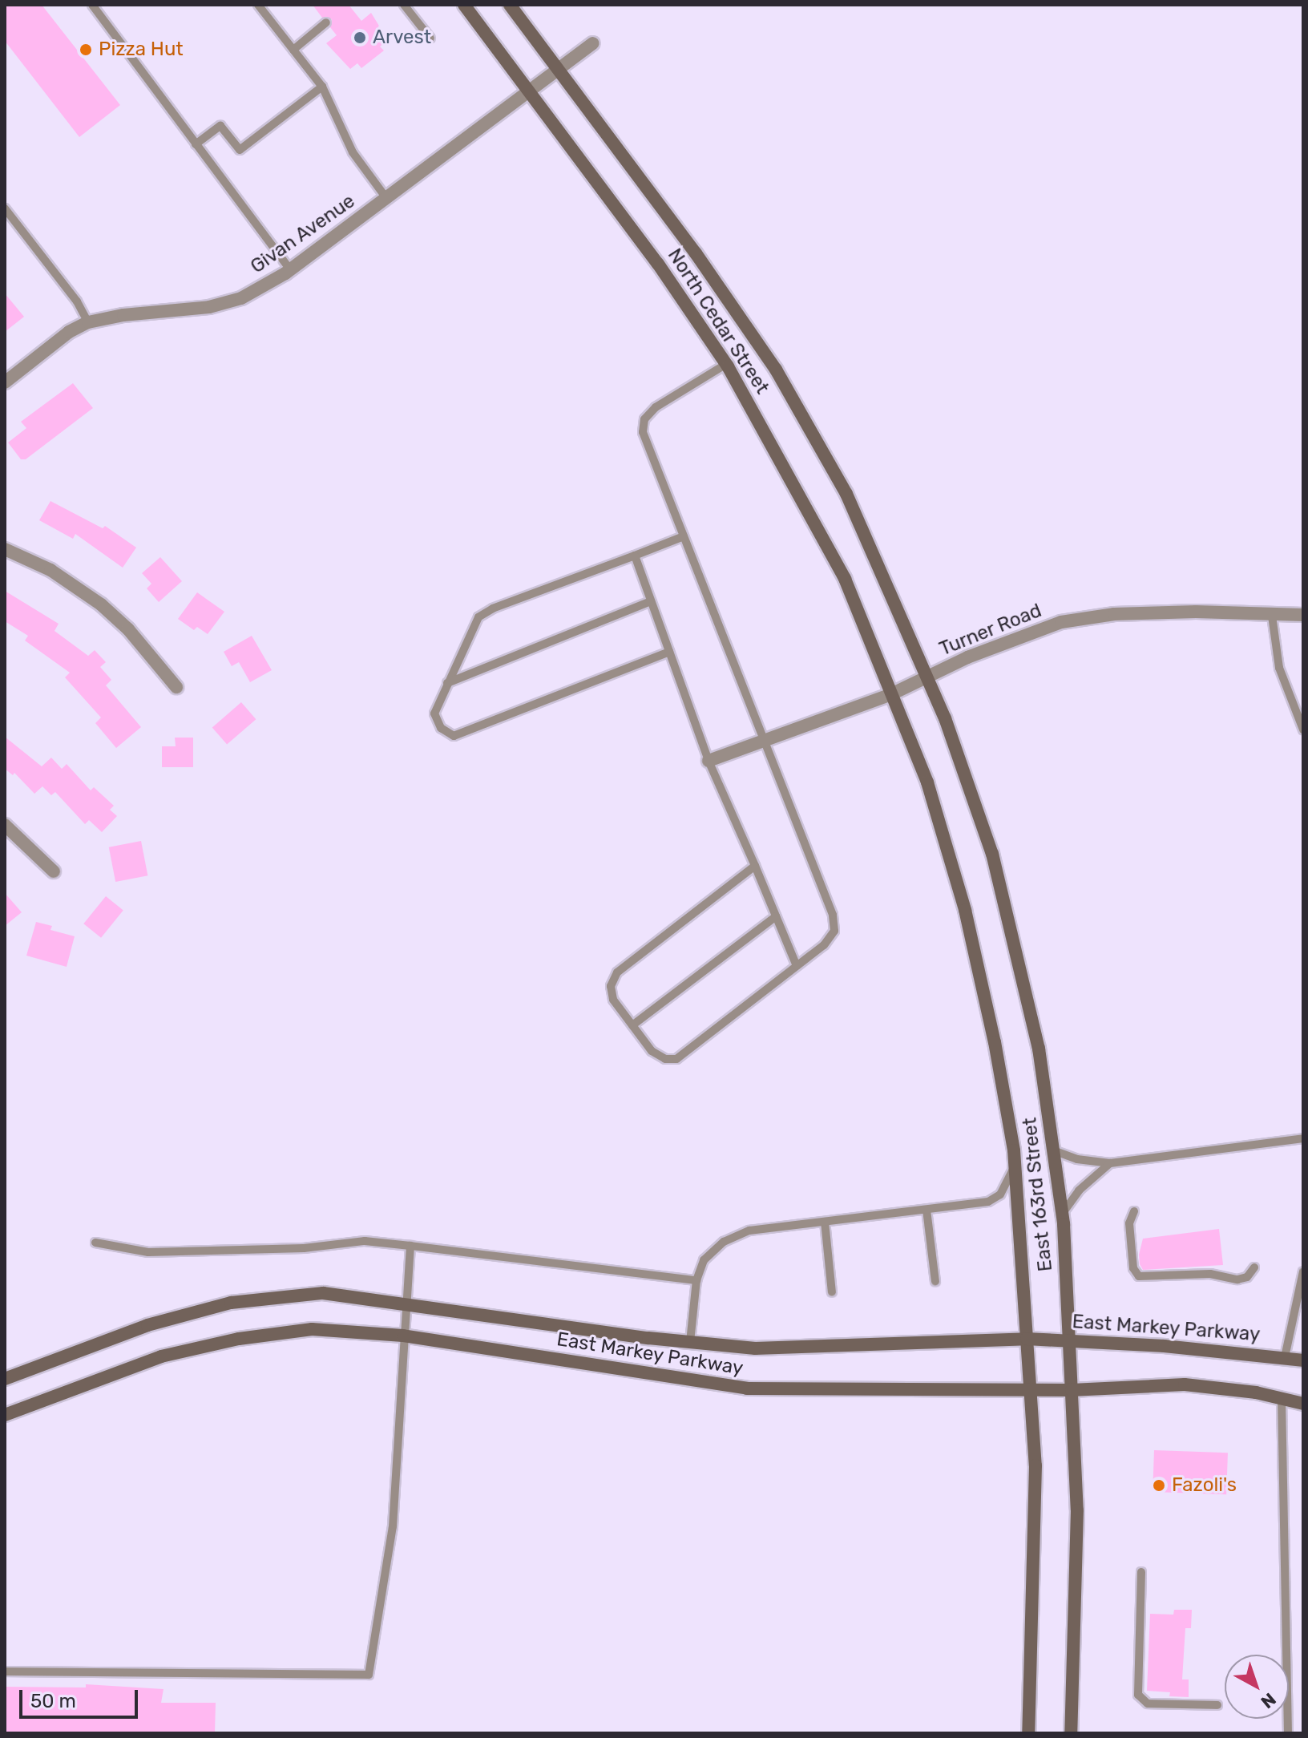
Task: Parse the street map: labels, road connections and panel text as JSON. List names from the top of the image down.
{
  "streets": {
    "main road": ["North Cedar Street", "East 163rd Street", "East Markey Parkway"],
    "street": ["Givan Avenue", "Turner Road"]
  },
  "crossings": [
    ["Givan Avenue", "North Cedar Street"],
    ["North Cedar Street", "Turner Road"],
    ["North Cedar Street", "East 163rd Street"],
    ["Turner Road", "East 163rd Street"],
    ["East 163rd Street", "East Markey Parkway"]
  ],
  "places": ["Arvest", "Pizza Hut", "Fazoli's"],
  "scale_bar": "50 m",
  "north": "bottom right"
}
